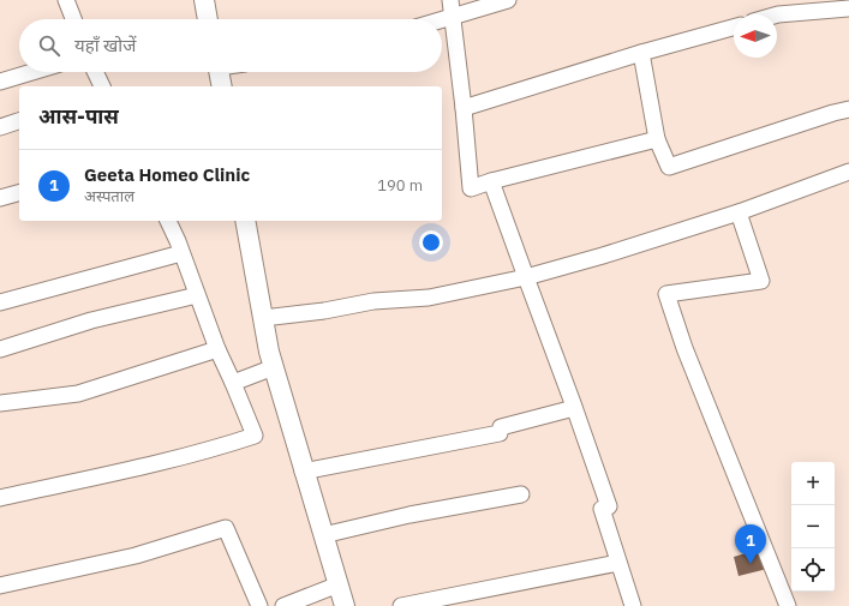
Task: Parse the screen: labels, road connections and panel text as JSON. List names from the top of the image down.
{
  "north": "left",
  "page": {
    "search": "यहाँ खोजें",
    "heading": "आस-पास",
    "list": [
      {
        "mark": "1",
        "name": "Geeta Homeo Clinic",
        "note": "अस्पताल",
        "value": "190 m"
      }
    ],
    "map_buttons": ["+", "−"],
    "pins": "1"
  }
}
